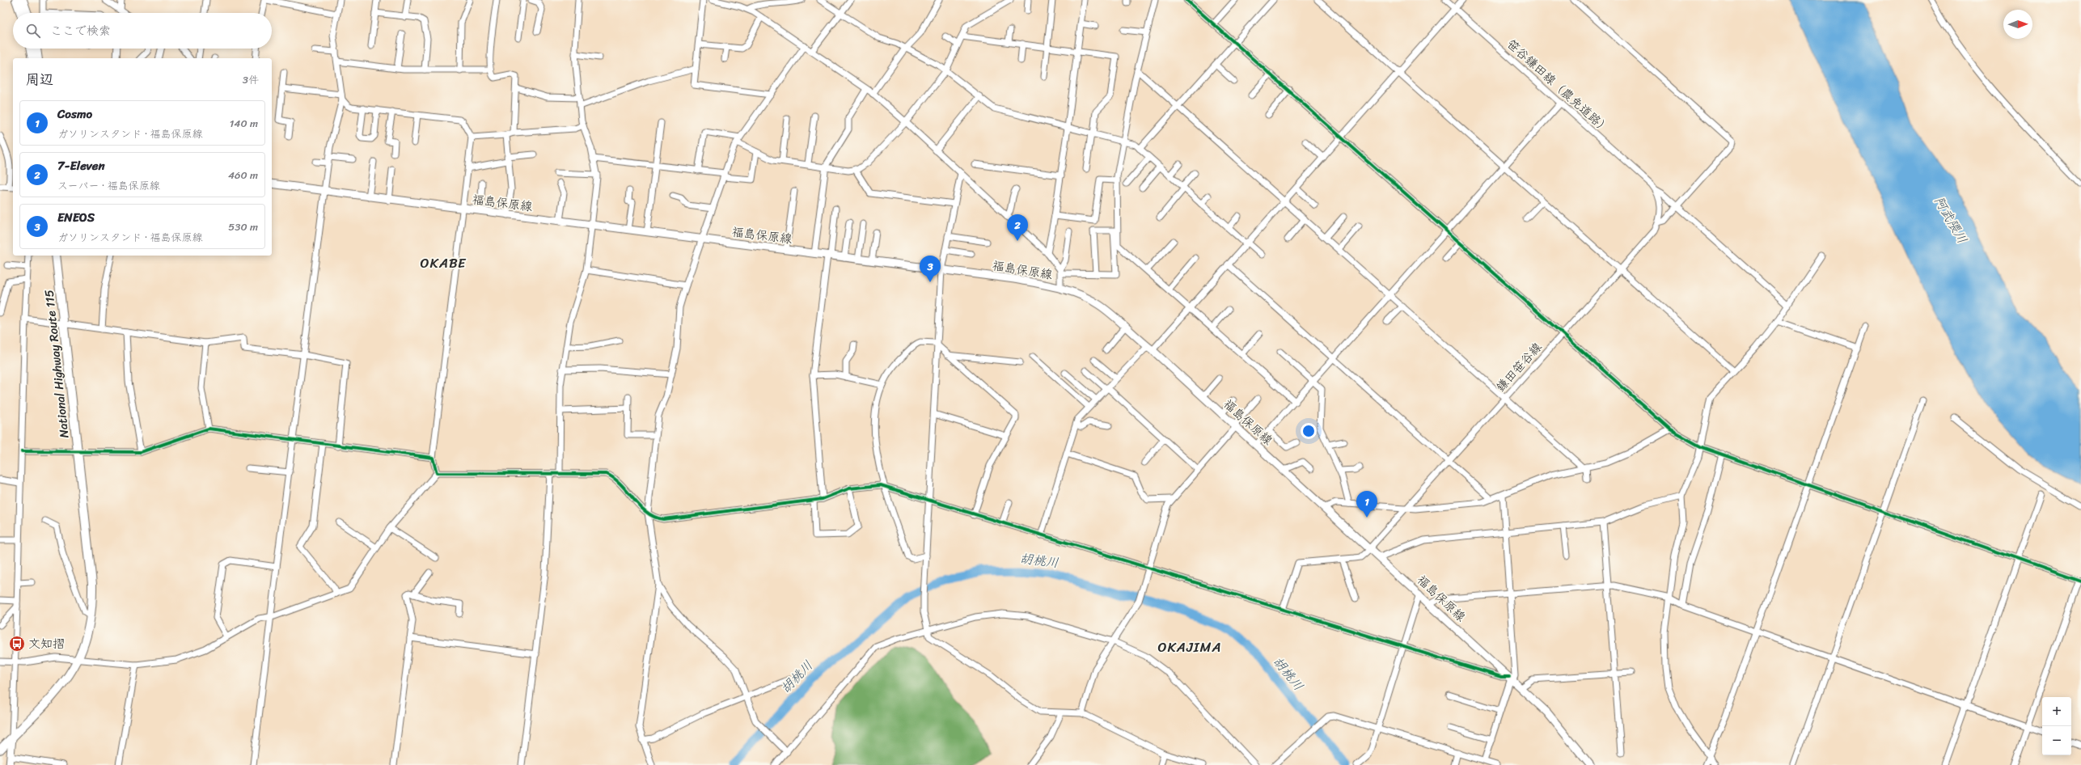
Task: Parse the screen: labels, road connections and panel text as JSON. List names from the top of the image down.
{
  "streets": {
    "highway": ["National Highway Route 115"],
    "main road": ["福島保原線"],
    "street": ["笹谷鎌田線（農免道路）", "鎌田笹谷線"]
  },
  "crossings": [
    ["笹谷鎌田線（農免道路）", "鎌田笹谷線"],
    ["福島保原線", "鎌田笹谷線"]
  ],
  "districts": ["OKABE", "OKAJIMA"],
  "water": ["阿武隈川", "胡桃川"],
  "places": {
    "bus stop": ["文知摺"]
  },
  "north": "right",
  "page": {
    "search": "ここで検索",
    "heading": ["周辺", "3件"],
    "list": [
      {
        "mark": "1",
        "name": "Cosmo",
        "note": "ガソリンスタンド · 福島保原線",
        "value": "140 m"
      },
      {
        "mark": "2",
        "name": "7-Eleven",
        "note": "スーパー · 福島保原線",
        "value": "460 m"
      },
      {
        "mark": "3",
        "name": "ENEOS",
        "note": "ガソリンスタンド · 福島保原線",
        "value": "530 m"
      }
    ],
    "pins": ["2", "3", "1"],
    "map_buttons": ["+", "−"]
  }
}
